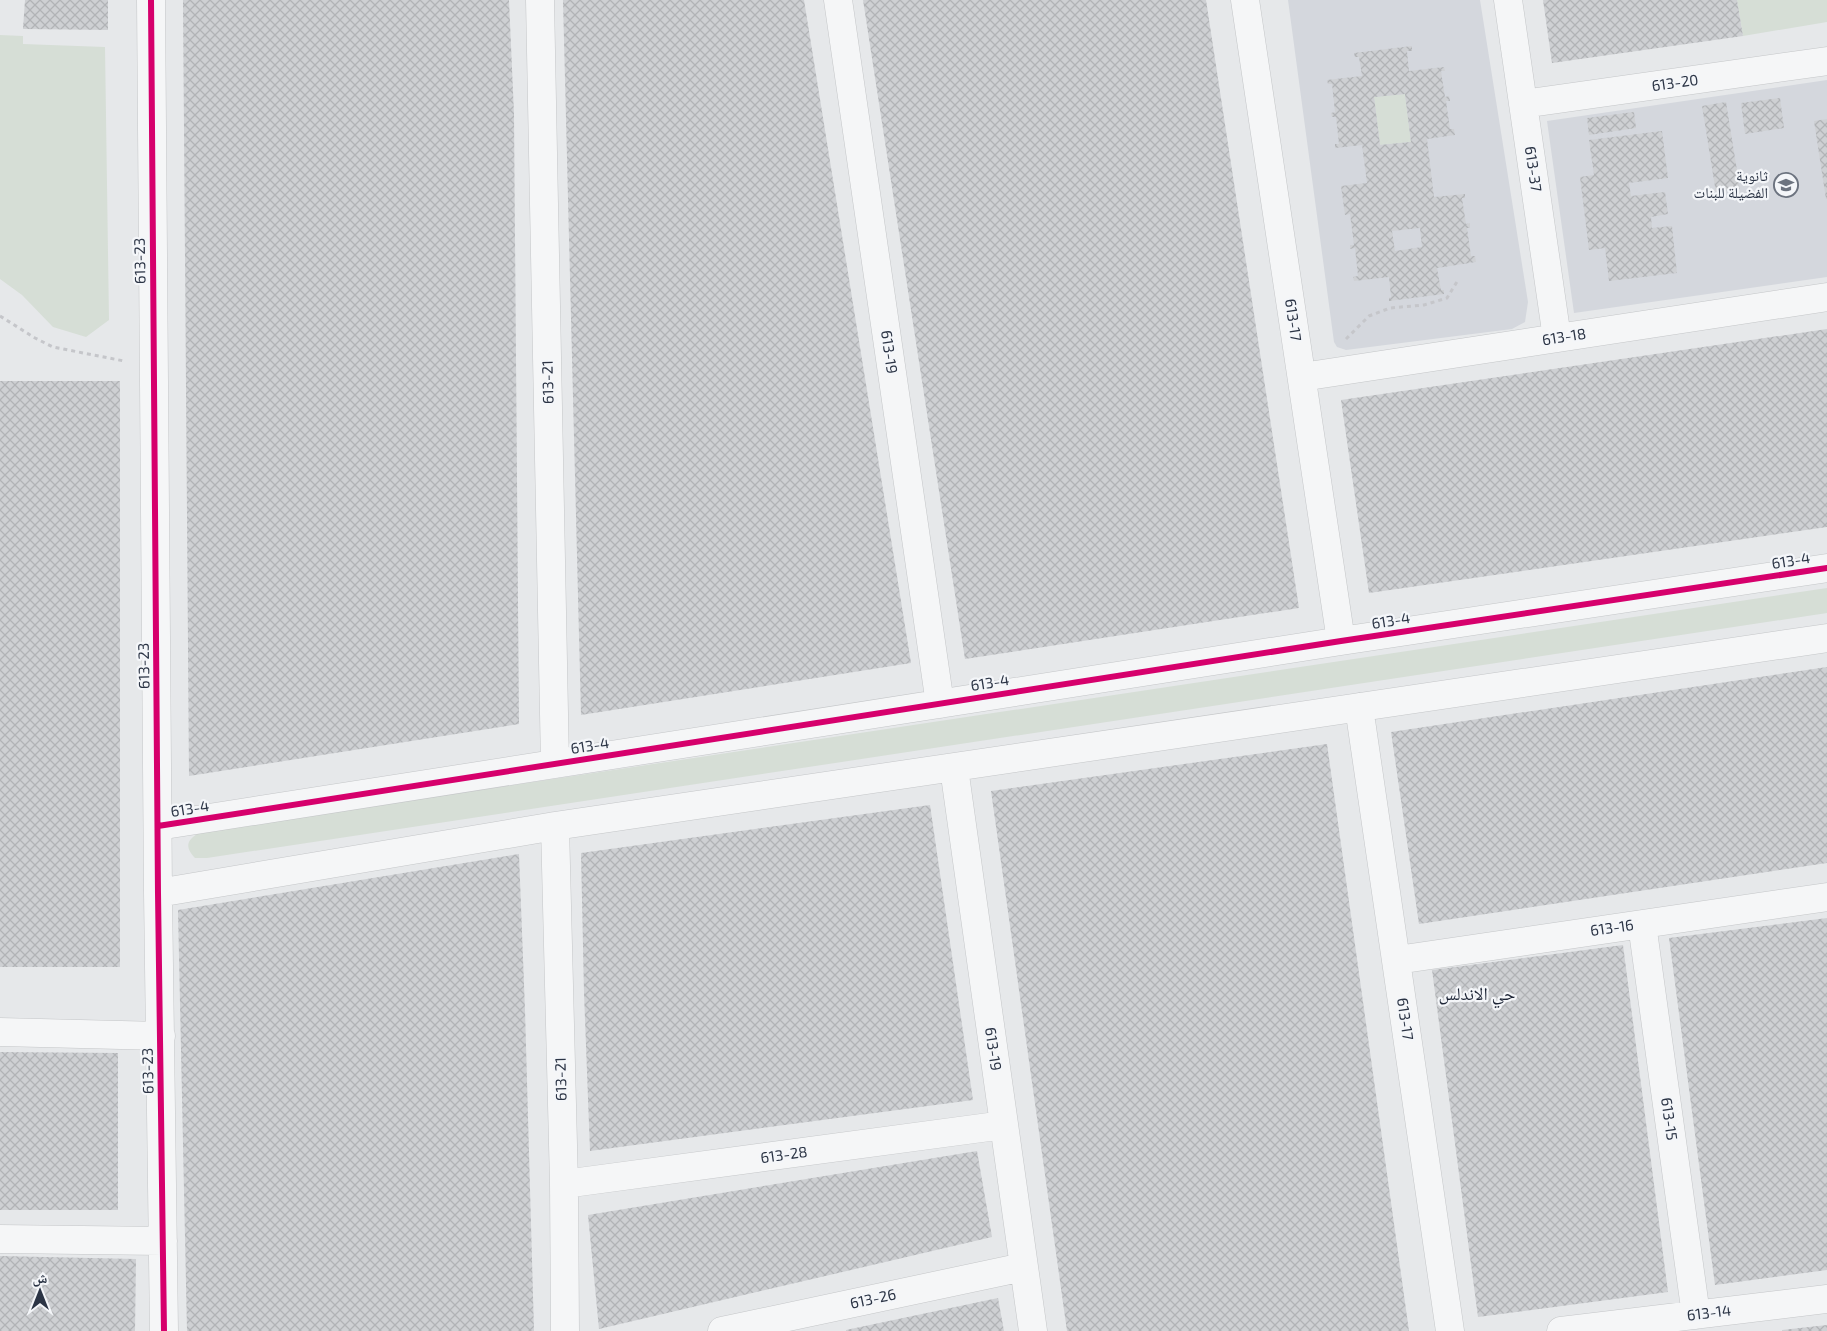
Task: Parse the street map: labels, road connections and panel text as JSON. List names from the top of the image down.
{
  "streets": {
    "street": [
      "613-20",
      "613-37",
      "613-23",
      "613-17",
      "613-18",
      "613-19",
      "613-21",
      "613-4",
      "613-16",
      "613-15",
      "613-28",
      "613-26",
      "613-14"
    ]
  },
  "crossings": [
    ["613-20", "613-37"],
    ["613-37", "613-18"],
    ["613-23", "613-4"],
    ["613-17", "613-18"],
    ["613-17", "613-4"],
    ["613-17", "613-16"],
    ["613-19", "613-4"],
    ["613-19", "613-28"],
    ["613-19", "613-26"],
    ["613-21", "613-4"],
    ["613-21", "613-28"],
    ["613-16", "613-15"],
    ["613-15", "613-14"]
  ],
  "districts": ["حي الاندلس"],
  "places": {
    "school or university": ["ثانوية الفضيلة للبنات"]
  },
  "north": "top"
}
